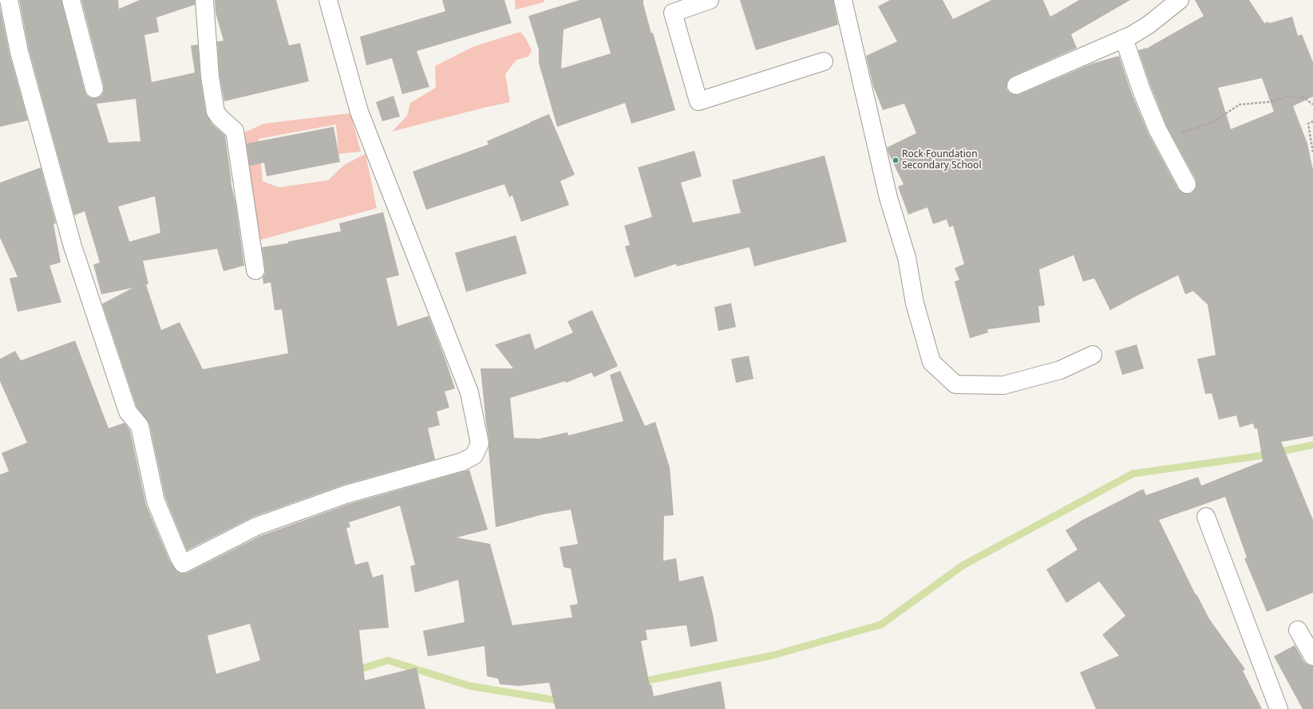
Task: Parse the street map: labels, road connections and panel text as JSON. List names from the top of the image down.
{
  "places": ["Rock Foundation Secondary School"]
}
